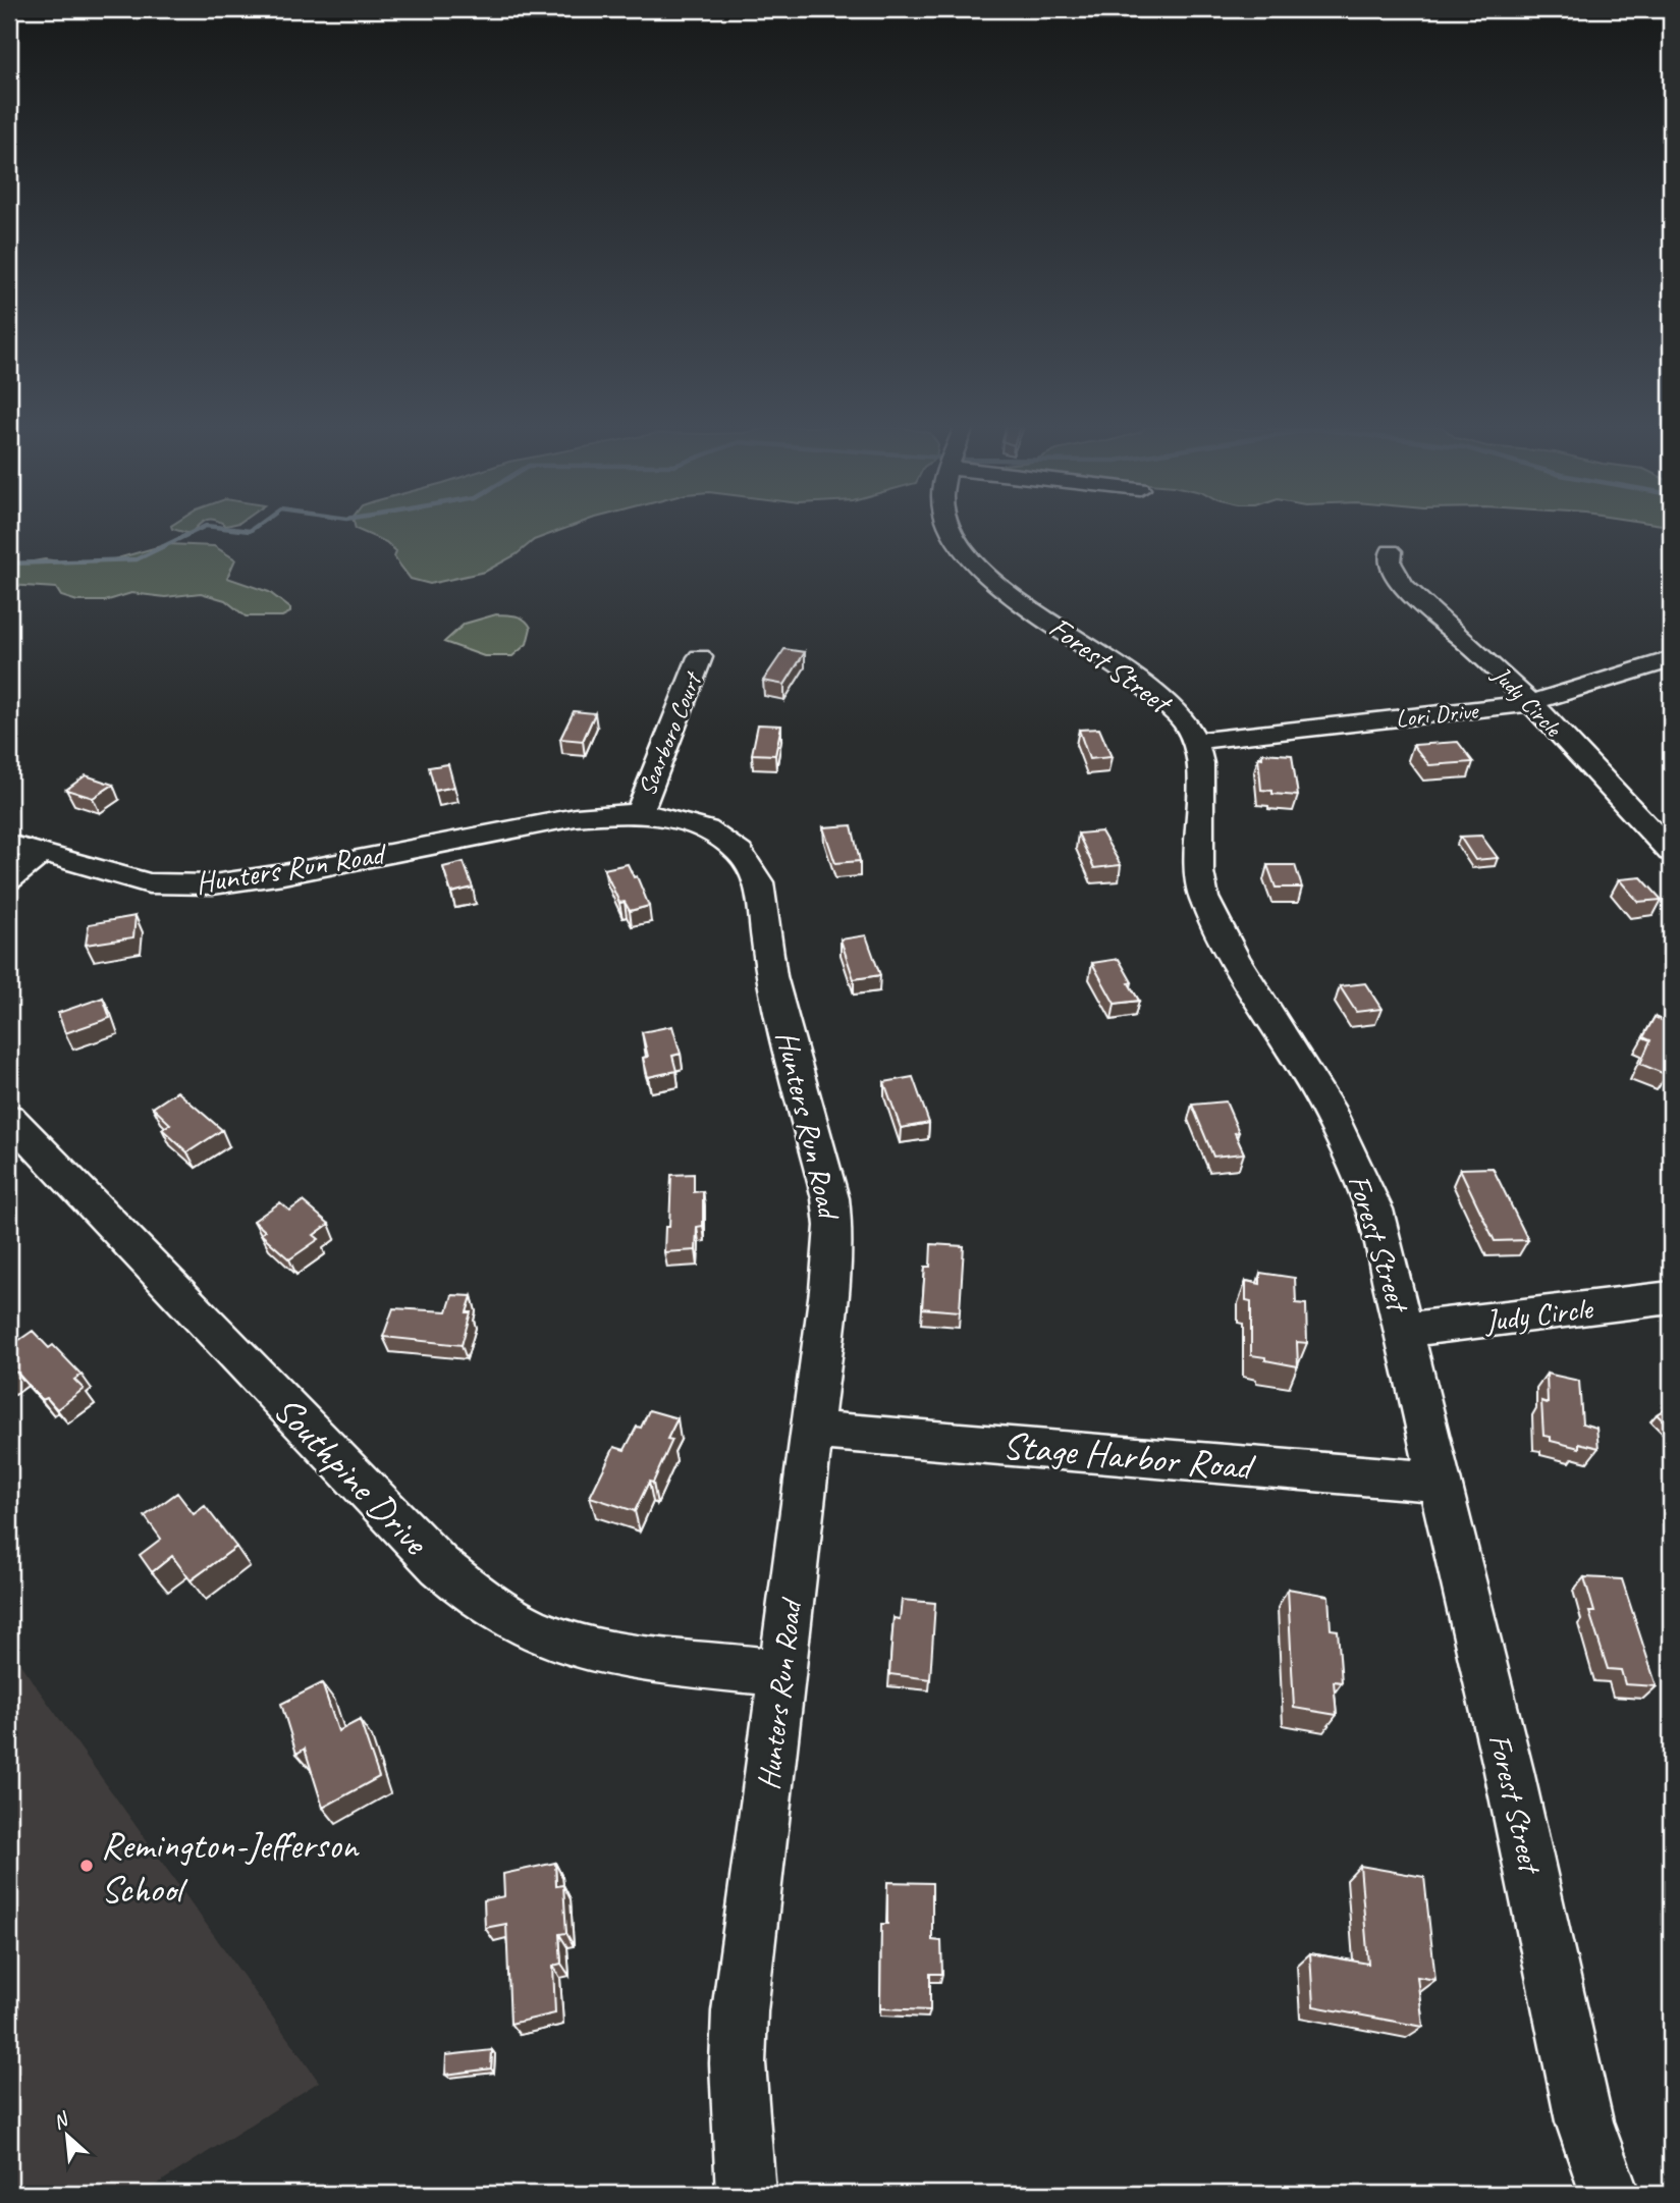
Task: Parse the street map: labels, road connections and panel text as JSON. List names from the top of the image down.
{
  "streets": {
    "street": [
      "Forest Street",
      "Judy Circle",
      "Lori Drive",
      "Scarboro Court",
      "Hunters Run Road",
      "Stage Harbor Road",
      "Southpine Drive"
    ]
  },
  "crossings": [
    ["Forest Street", "Judy Circle"],
    ["Forest Street", "Lori Drive"],
    ["Forest Street", "Stage Harbor Road"],
    ["Judy Circle", "Lori Drive"],
    ["Scarboro Court", "Hunters Run Road"],
    ["Hunters Run Road", "Stage Harbor Road"],
    ["Hunters Run Road", "Southpine Drive"]
  ],
  "places": ["Remington-Jefferson School"],
  "north": "top left"
}
